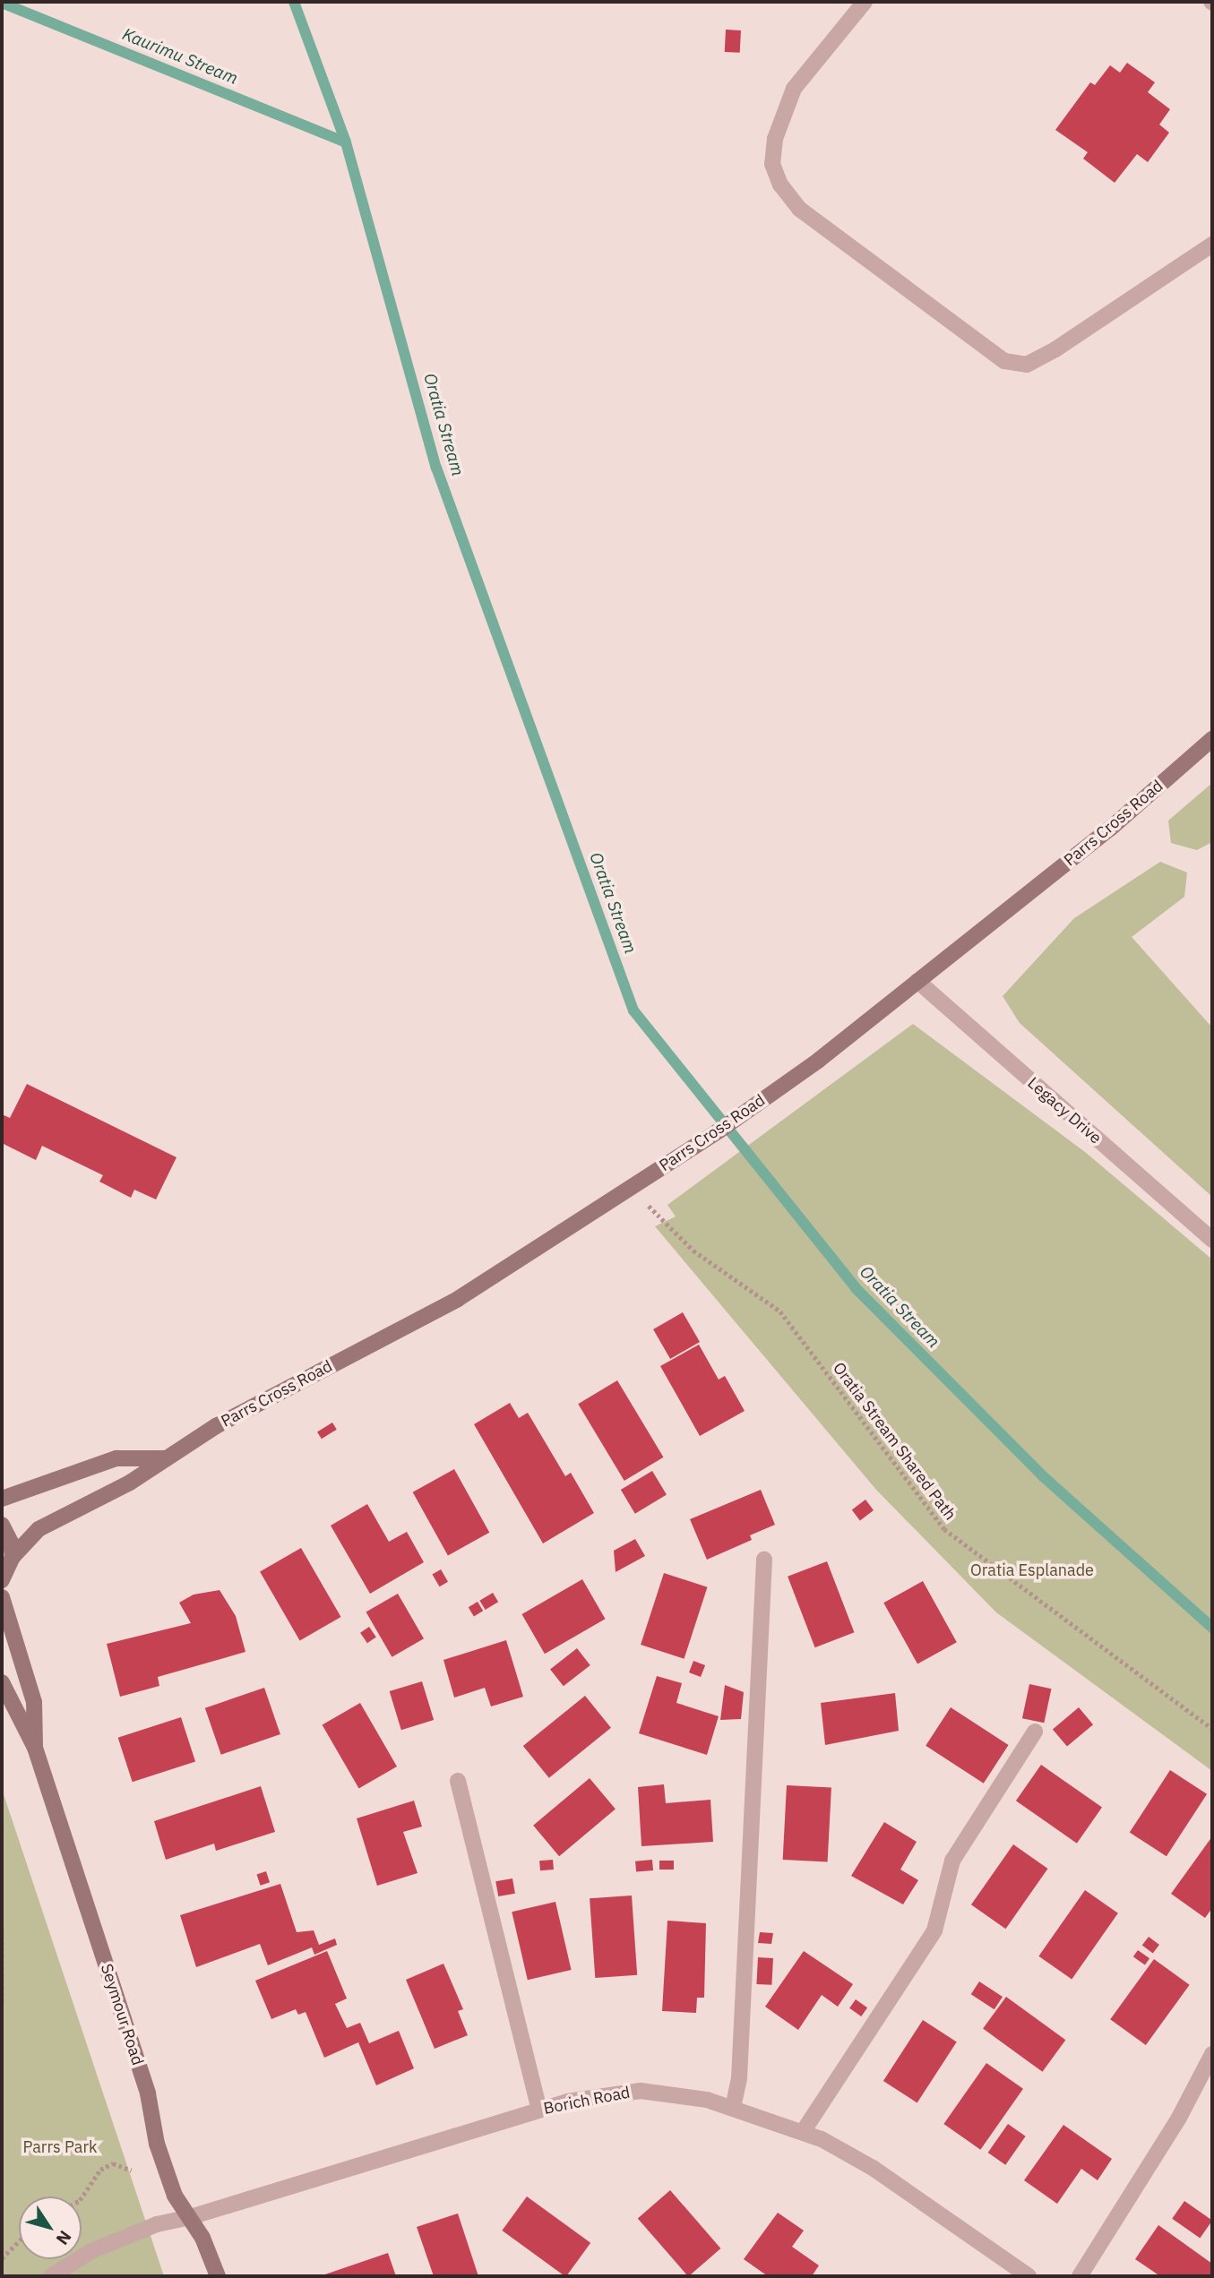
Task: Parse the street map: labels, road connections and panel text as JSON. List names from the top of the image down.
{
  "streets": {
    "main road": ["Parrs Cross Road", "Seymour Road"],
    "street": ["Legacy Drive", "Borich Road"],
    "path": ["Oratia Stream Shared Path"]
  },
  "crossings": [
    ["Parrs Cross Road", "Legacy Drive"],
    ["Seymour Road", "Borich Road"]
  ],
  "water": ["Kaurimu Stream", "Oratia Stream"],
  "parks": ["Oratia Esplanade", "Parrs Park"],
  "north": "bottom right"
}
